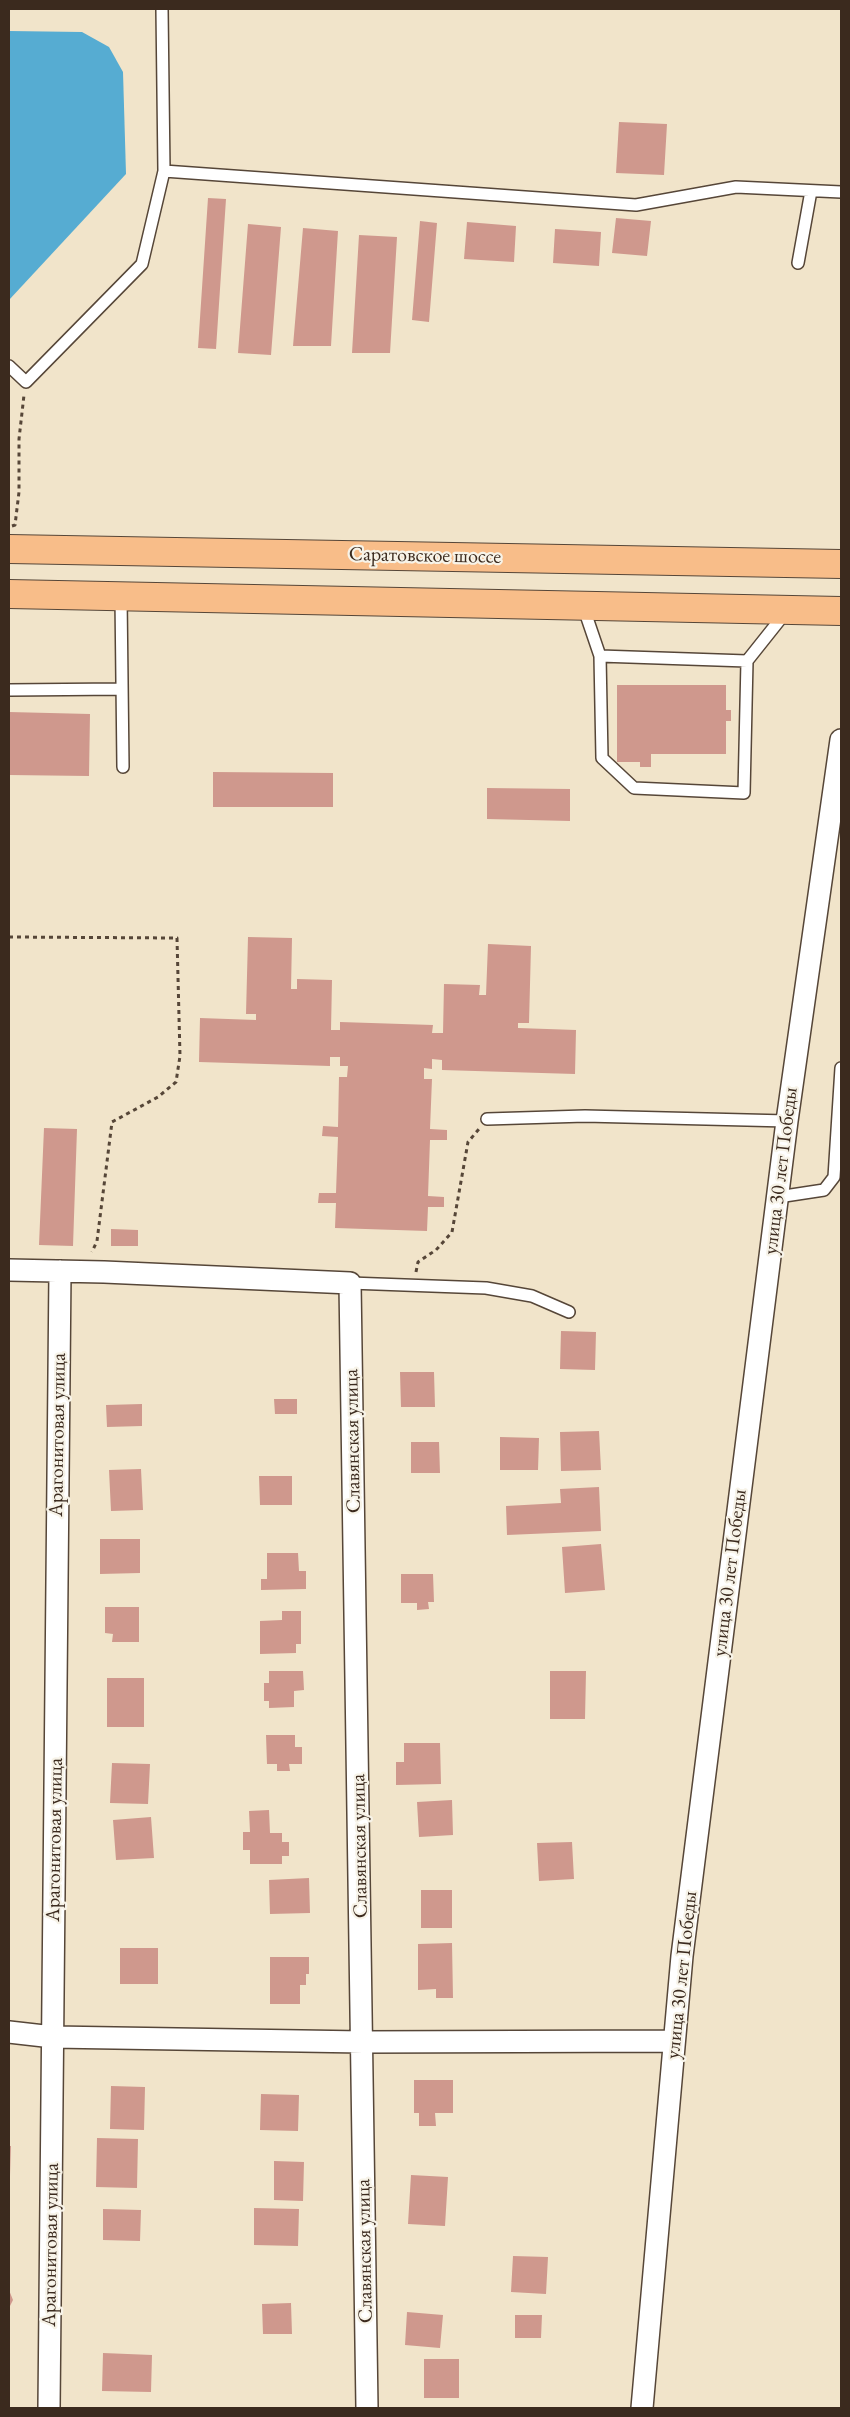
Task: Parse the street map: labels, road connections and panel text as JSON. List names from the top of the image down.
{
  "streets": {
    "main road": ["Саратовское шоссе"],
    "street": ["улица 30 лет Победы", "Арагонитовая улица", "Славянская улица"]
  }
}
